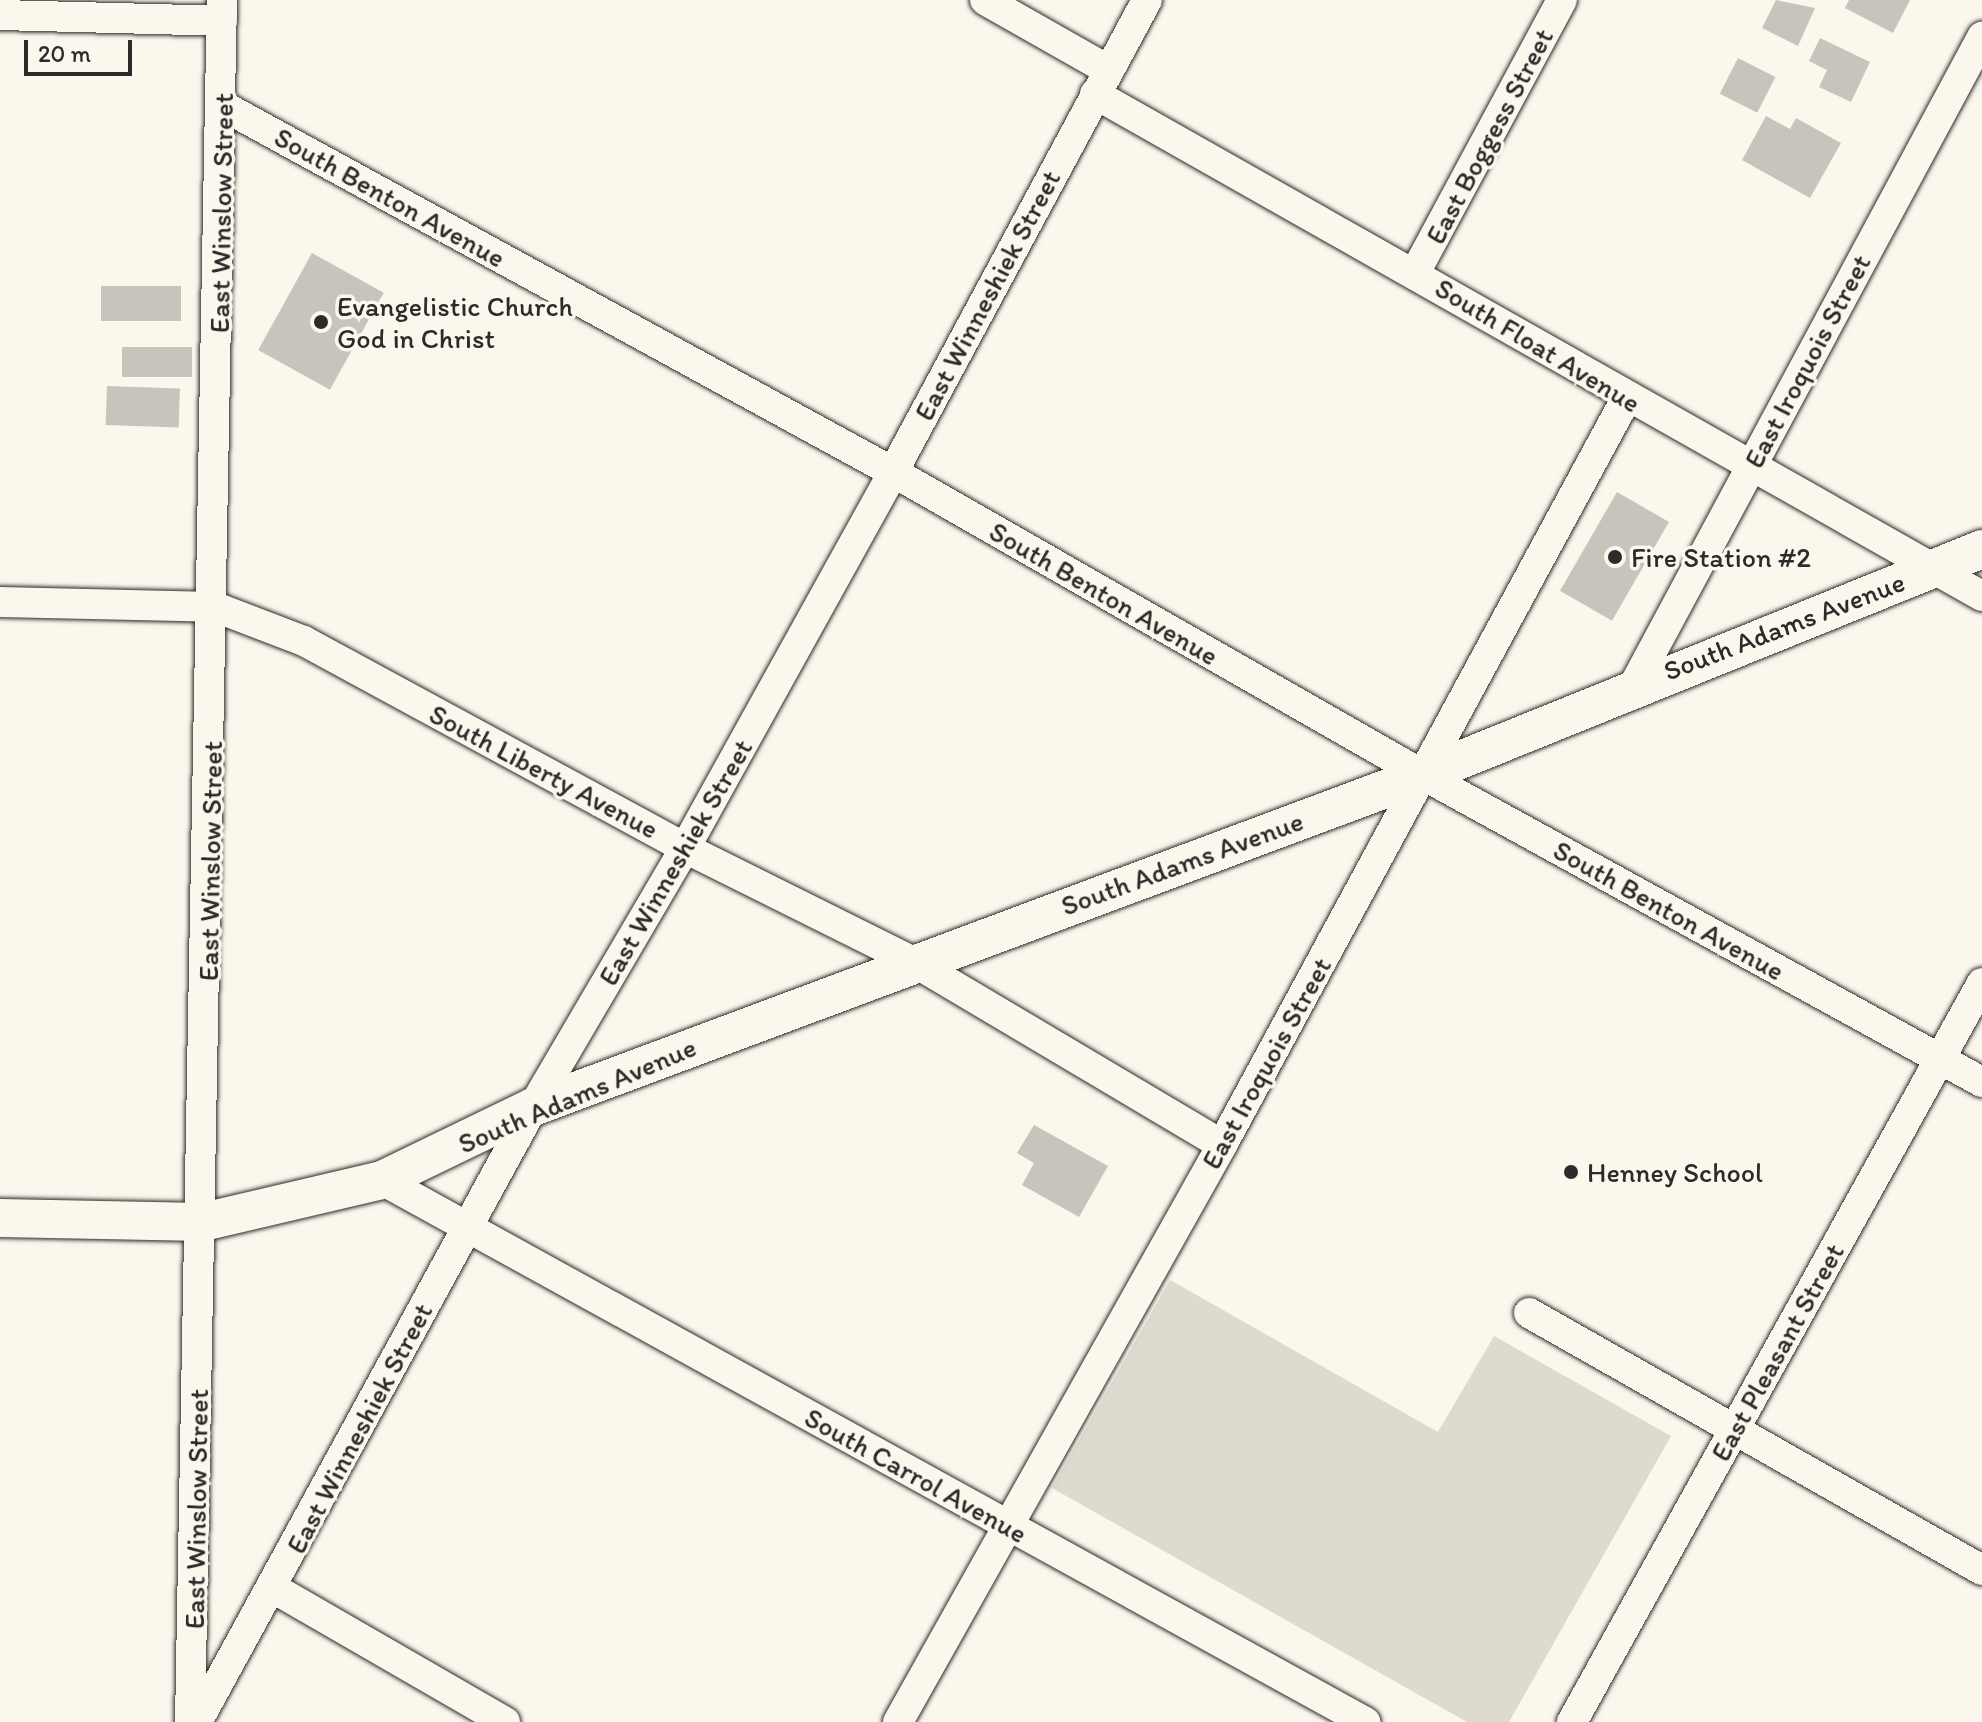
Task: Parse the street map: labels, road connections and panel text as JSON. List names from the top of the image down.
{
  "streets": {
    "street": [
      "East Boggess Street",
      "South Benton Avenue",
      "East Winslow Street",
      "East Winneshiek Street",
      "South Float Avenue",
      "East Iroquois Street",
      "South Adams Avenue",
      "South Liberty Avenue",
      "East Pleasant Street",
      "South Carrol Avenue"
    ]
  },
  "crossings": [
    ["East Boggess Street", "South Float Avenue"],
    ["South Benton Avenue", "East Winslow Street"],
    ["South Benton Avenue", "East Winneshiek Street"],
    ["South Benton Avenue", "East Iroquois Street"],
    ["South Benton Avenue", "South Adams Avenue"],
    ["South Benton Avenue", "East Pleasant Street"],
    ["East Winslow Street", "South Adams Avenue"],
    ["East Winslow Street", "South Liberty Avenue"],
    ["East Winneshiek Street", "South Float Avenue"],
    ["East Winneshiek Street", "South Adams Avenue"],
    ["East Winneshiek Street", "South Liberty Avenue"],
    ["East Winneshiek Street", "South Carrol Avenue"],
    ["South Float Avenue", "East Iroquois Street"],
    ["South Float Avenue", "South Adams Avenue"],
    ["East Iroquois Street", "South Adams Avenue"],
    ["East Iroquois Street", "South Liberty Avenue"],
    ["East Iroquois Street", "South Carrol Avenue"],
    ["South Adams Avenue", "South Liberty Avenue"]
  ],
  "places": ["Evangelistic Church God in Christ", "Fire Station #2", "Henney School"],
  "scale_bar": "20 m"
}
